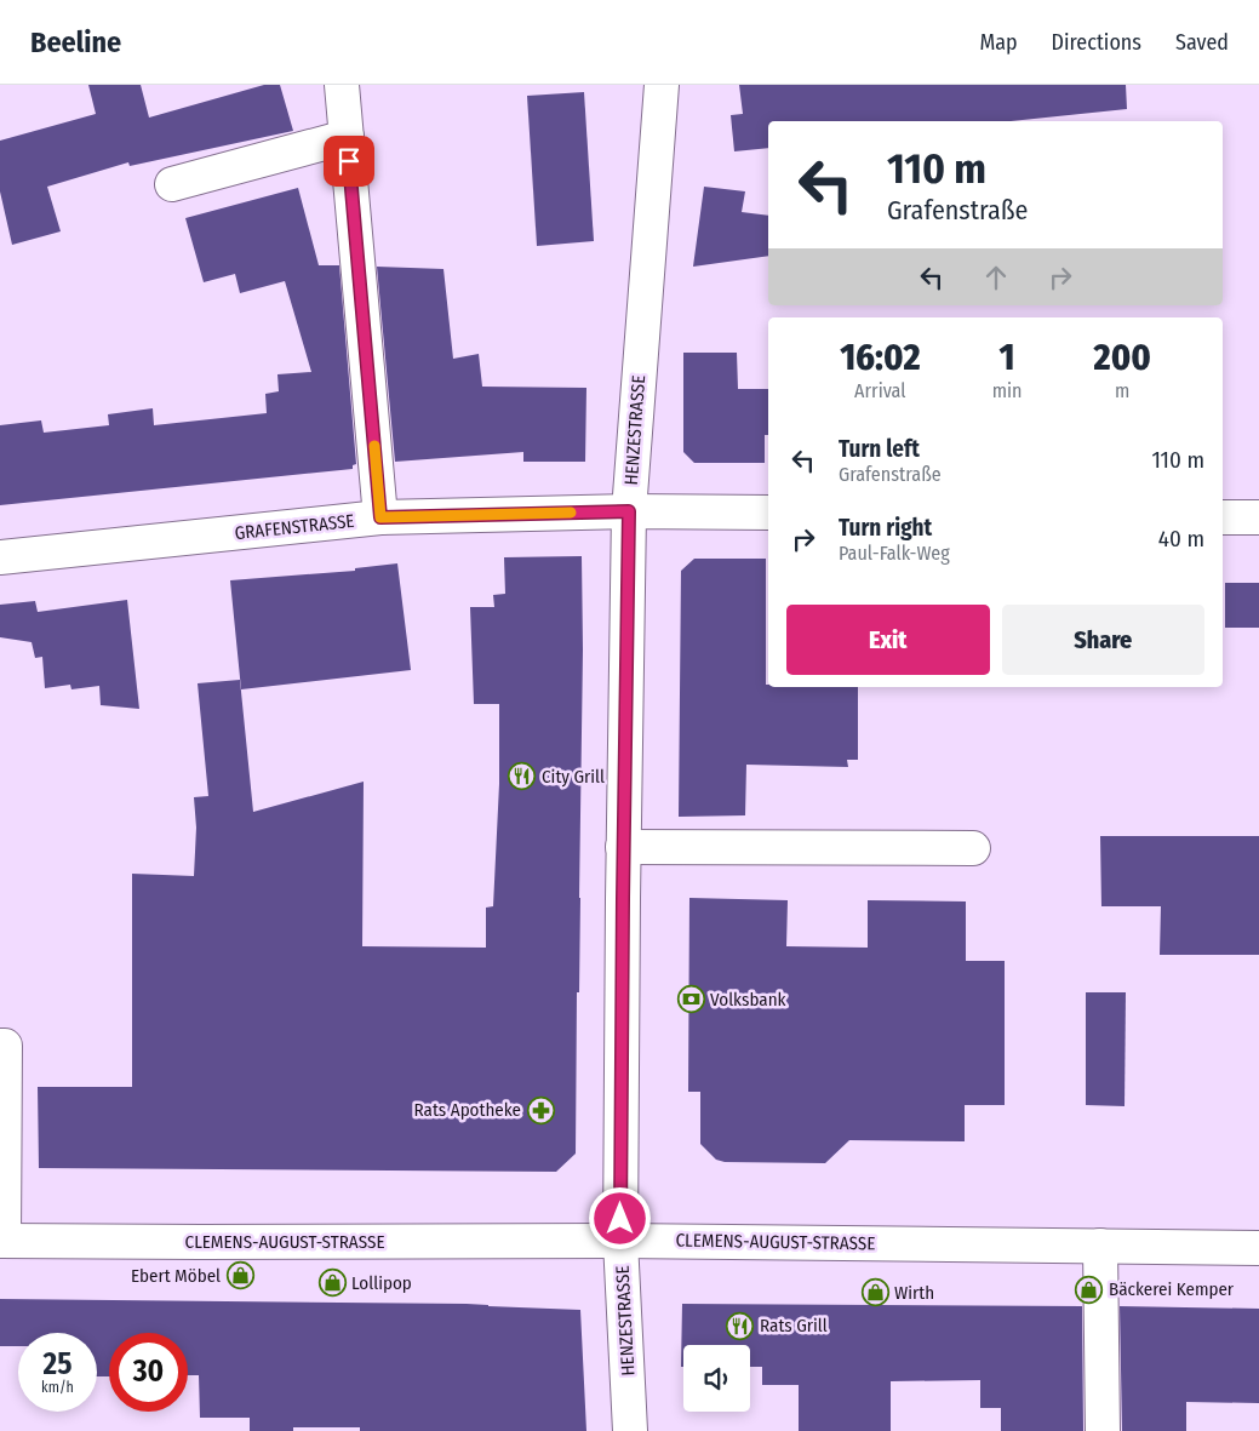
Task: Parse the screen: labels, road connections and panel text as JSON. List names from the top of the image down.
{
  "streets": {
    "street": ["HENZESTRASSE", "GRAFENSTRASSE", "CLEMENS-AUGUST-STRASSE"]
  },
  "crossings": [
    ["HENZESTRASSE", "GRAFENSTRASSE"],
    ["HENZESTRASSE", "CLEMENS-AUGUST-STRASSE"]
  ],
  "places": {
    "restaurant": ["City Grill", "Rats Grill"],
    "bank": ["Volksbank"],
    "pharmacy": ["Rats Apotheke"],
    "shop": [
      "Ebert Möbel",
      "Lollipop",
      "Bäckerei Kemper",
      "Wirth"
    ]
  },
  "page": {
    "header": "Beeline",
    "nav": ["Map", "Directions", "Saved"],
    "turn": ["110 m", "Grafenstraße"],
    "eta": [
      "16:02",
      "Arrival",
      "1",
      "min",
      "200",
      "m"
    ],
    "list": [
      {
        "name": "Turn left",
        "note": "Grafenstraße",
        "value": "110 m"
      },
      {
        "name": "Turn right",
        "note": "Paul-Falk-Weg",
        "value": "40 m"
      }
    ],
    "buttons": ["Exit", "Share"],
    "speed": "25 km/h",
    "limit": "30"
  }
}
